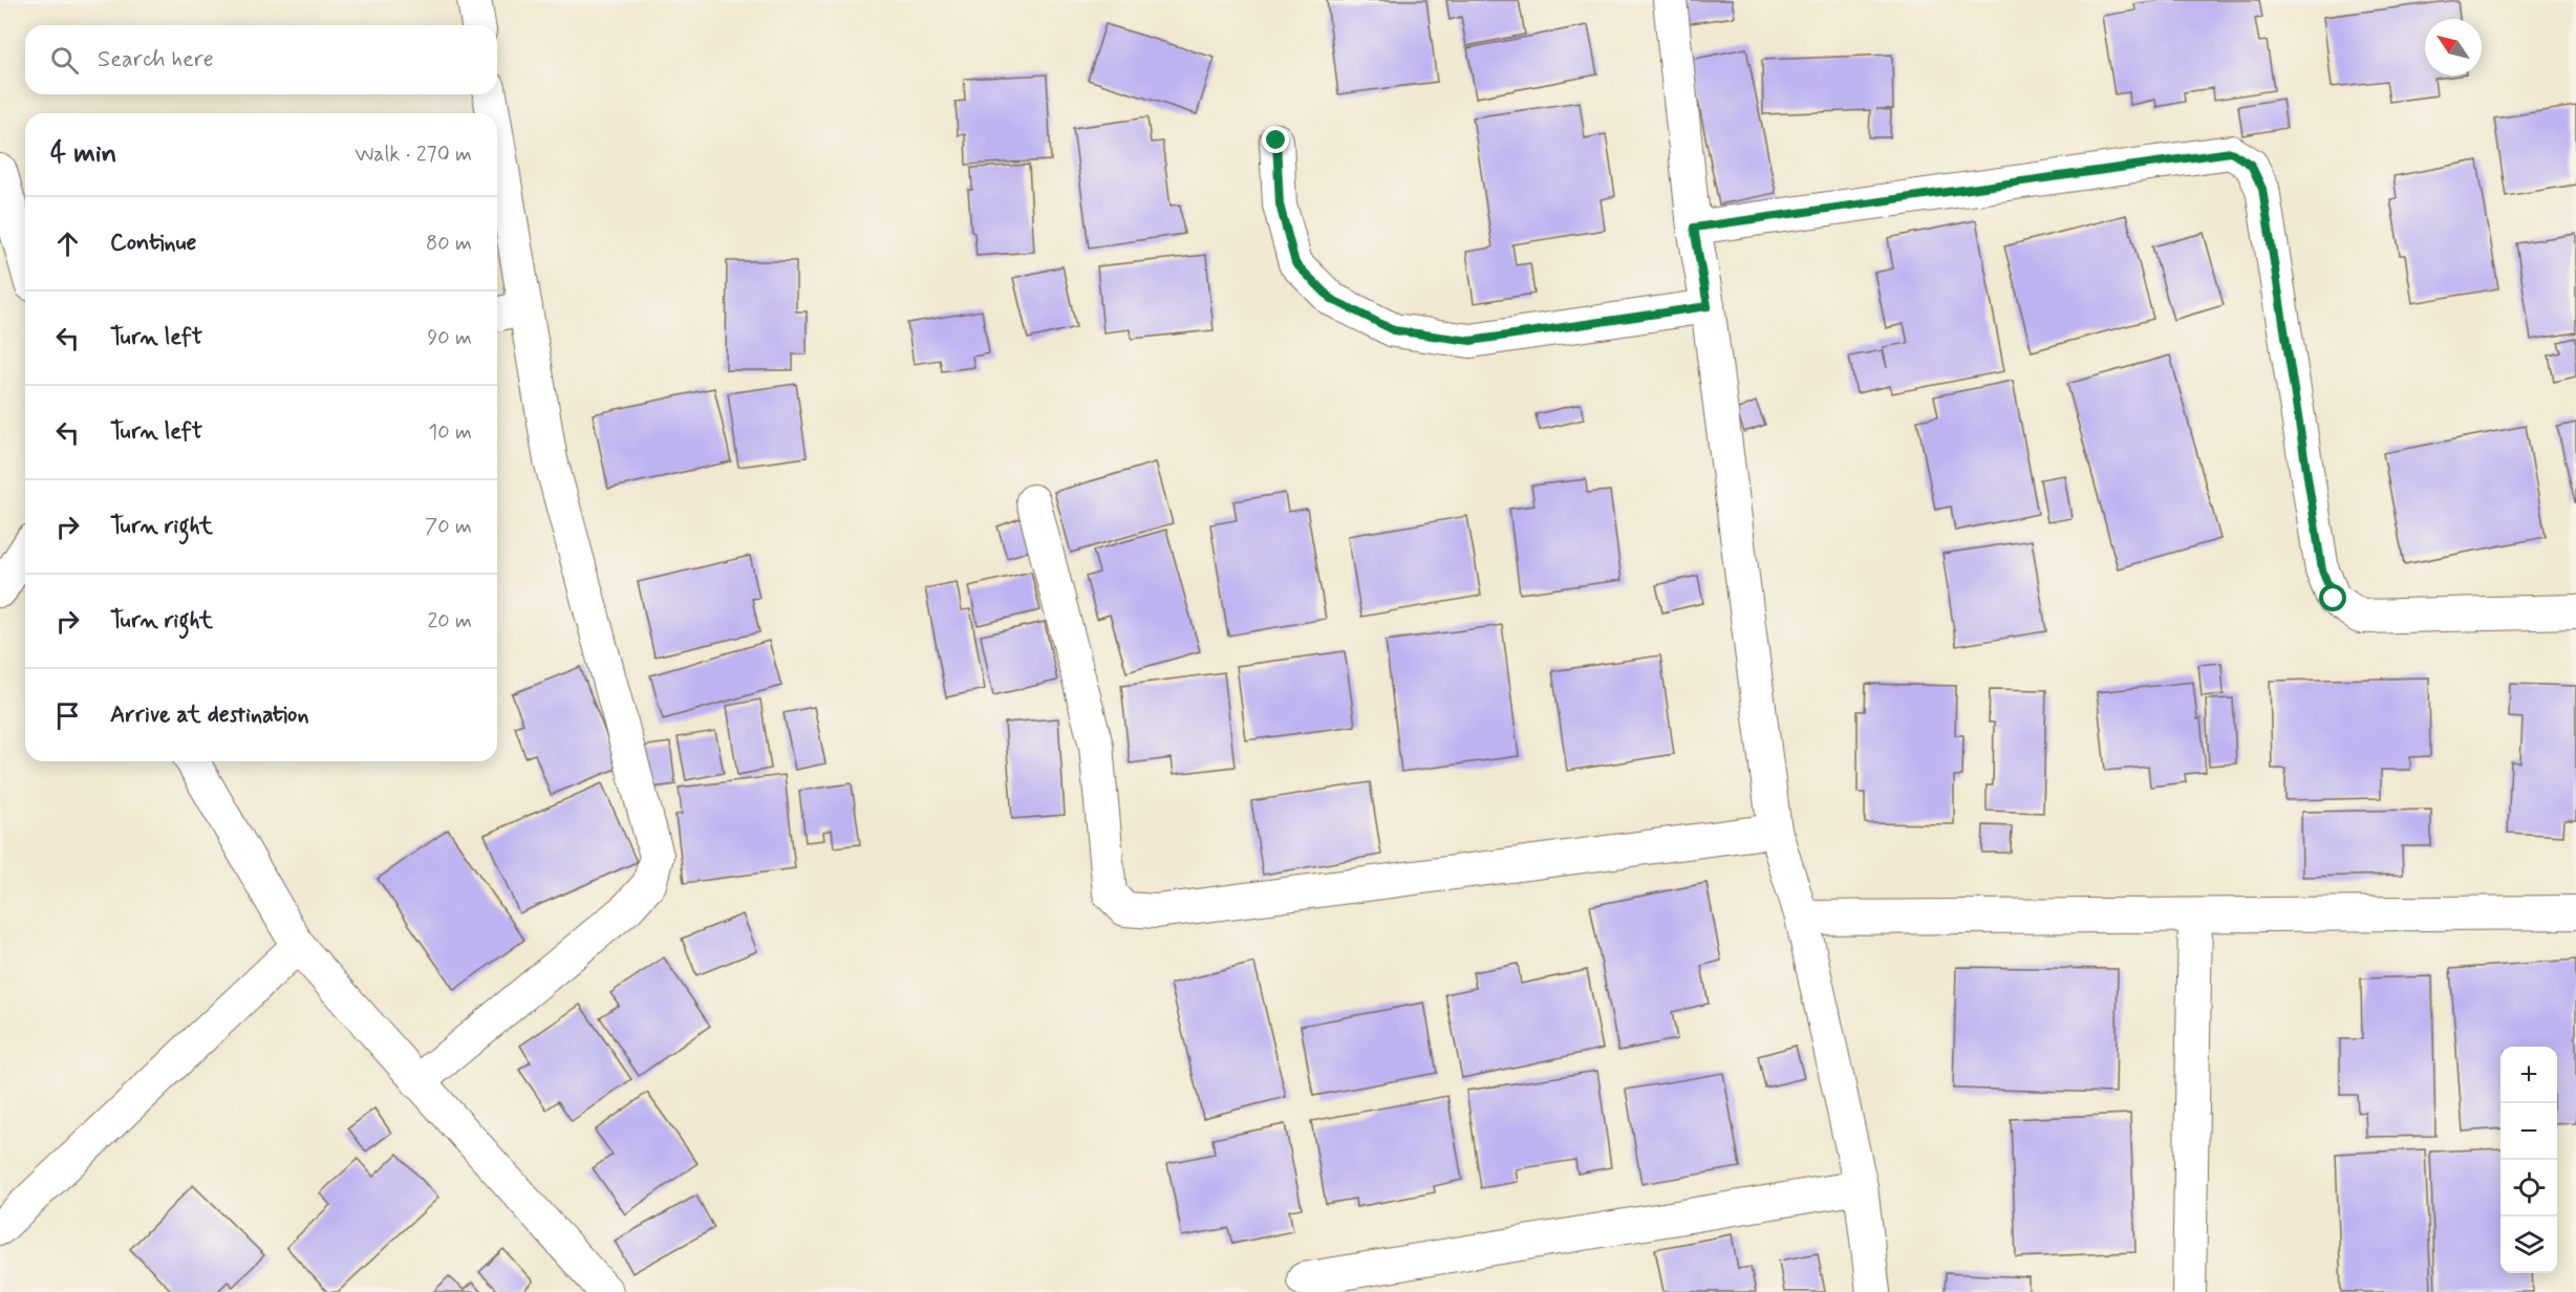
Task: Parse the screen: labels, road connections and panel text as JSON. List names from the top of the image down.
{
  "north": "top left",
  "page": {
    "search": "Search here",
    "heading": ["4 min", "Walk · 270 m"],
    "list": [
      ["Continue", "80 m"],
      ["Turn left", "90 m"],
      ["Turn left", "10 m"],
      ["Turn right", "70 m"],
      ["Turn right", "20 m"],
      "Arrive at destination"
    ],
    "map_buttons": ["+", "−"]
  }
}
